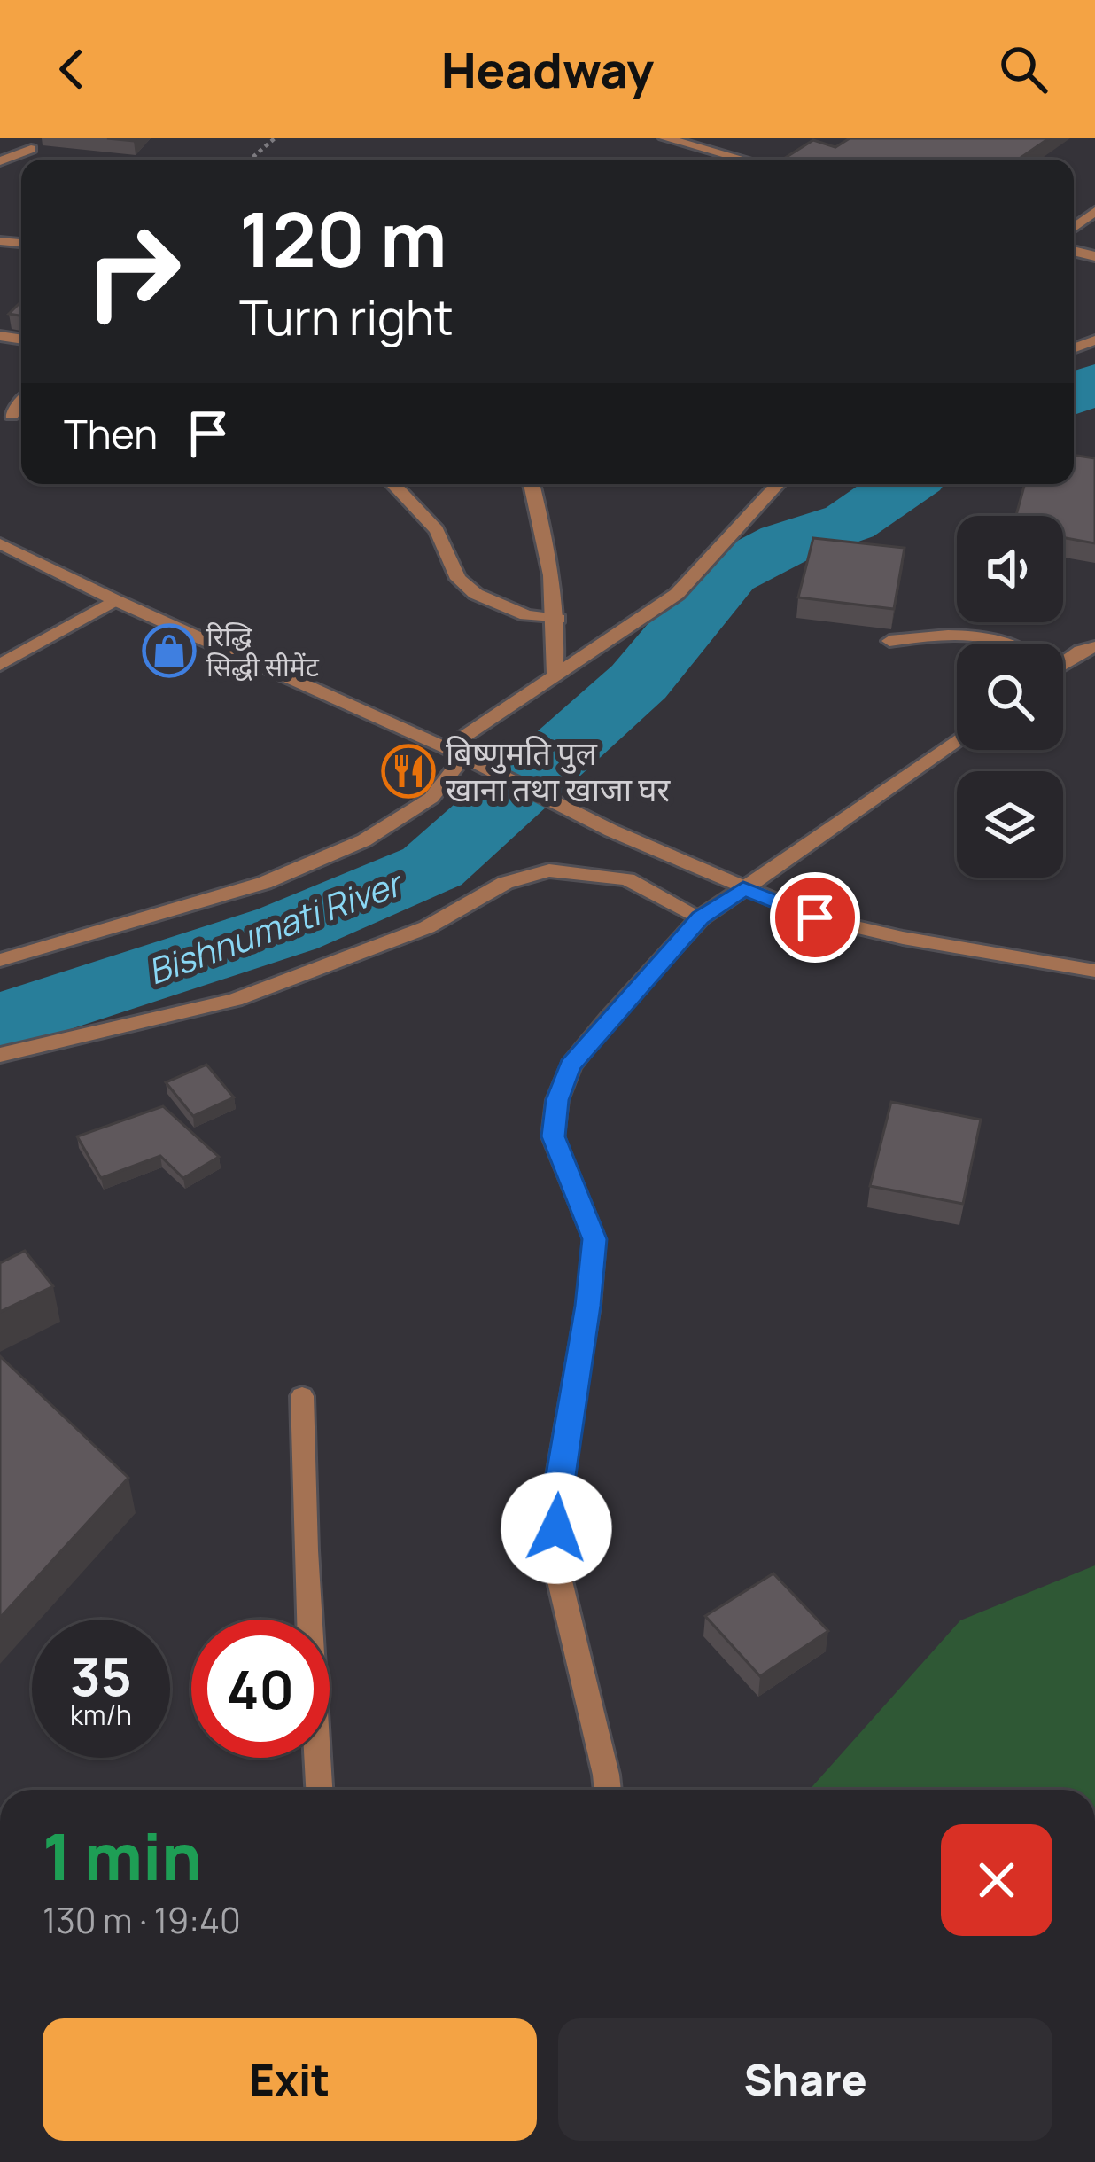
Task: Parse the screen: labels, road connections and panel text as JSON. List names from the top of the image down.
{
  "water": ["Bishnumati River"],
  "places": {
    "shop": ["रिद्धि सिद्धी सीमेंट"],
    "restaurant": ["बिष्णुमति पुल खाना तथा खाजा घर"]
  },
  "page": {
    "header": "Headway",
    "turn": ["120 m", "Turn right"],
    "then": "Then",
    "speed": "35 km/h",
    "limit": "40",
    "heading": ["1 min", "130 m · 19:40"],
    "buttons": ["Exit", "Share"]
  }
}
